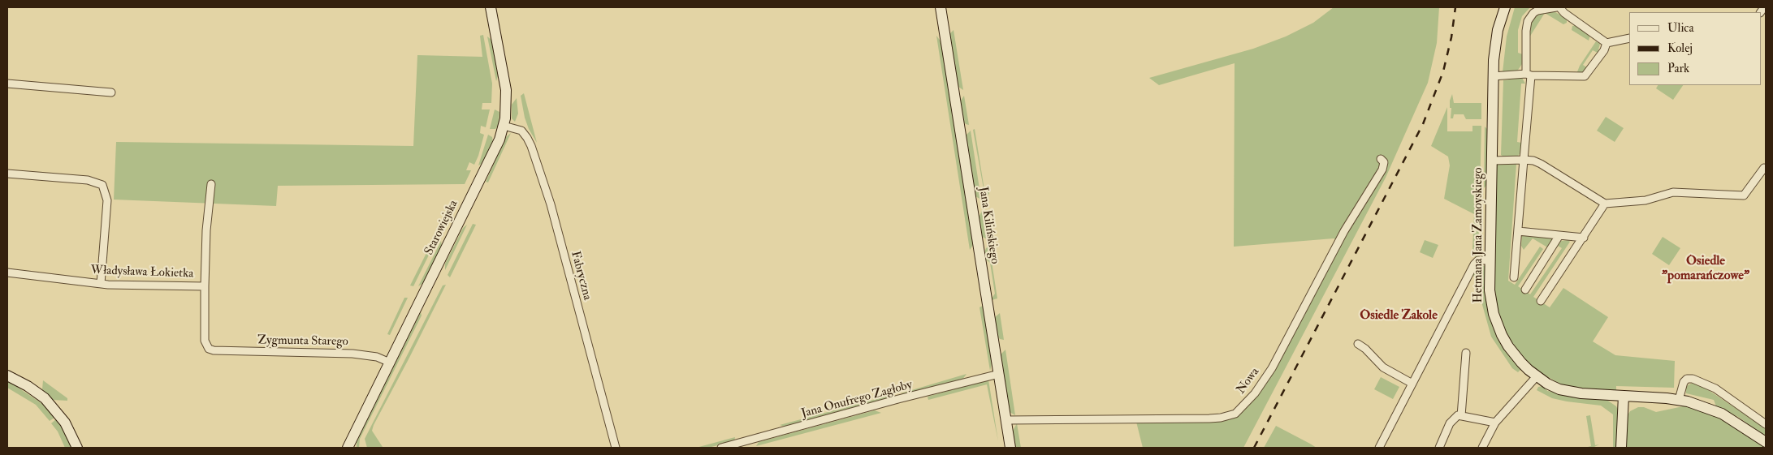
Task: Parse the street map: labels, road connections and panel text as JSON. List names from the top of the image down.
{
  "streets": {
    "street": [
      "Jana Kilińskiego",
      "Starowiejska",
      "Hetmana Jana Zamoyskiego",
      "Władysława Łokietka",
      "Fabryczna",
      "Zygmunta Starego",
      "Nowa",
      "Jana Onufrego Zagłoby"
    ]
  },
  "crossings": [
    ["Jana Kilińskiego", "Nowa"],
    ["Jana Kilińskiego", "Jana Onufrego Zagłoby"],
    ["Starowiejska", "Fabryczna"],
    ["Starowiejska", "Zygmunta Starego"],
    ["Władysława Łokietka", "Zygmunta Starego"]
  ],
  "districts": ["Osiedle \"pomarańczowe\"", "Osiedle Zakole"],
  "legend": ["Ulica", "Kolej", "Park"]
}
